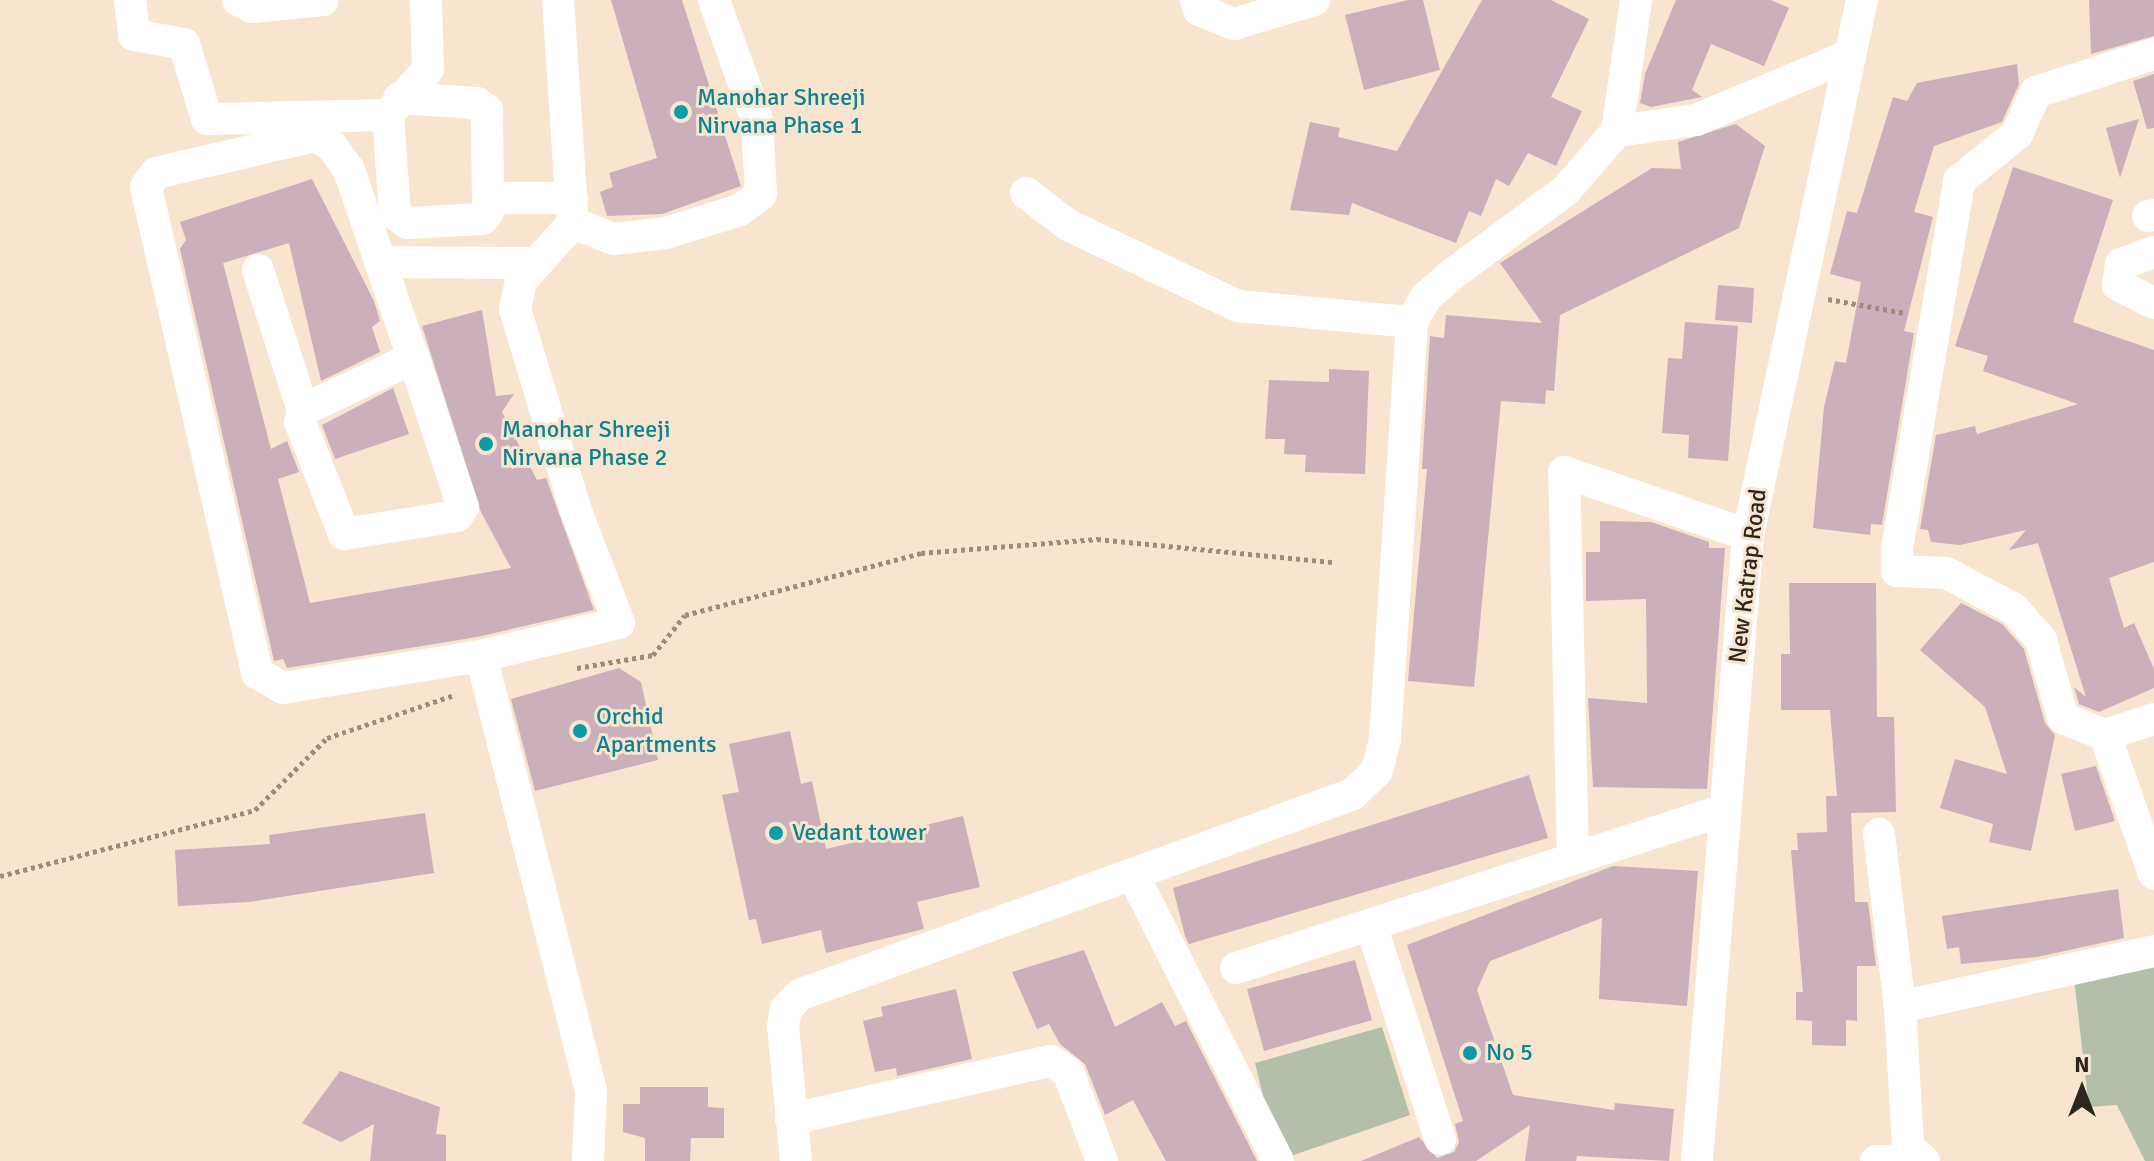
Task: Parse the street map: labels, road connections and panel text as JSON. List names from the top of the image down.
{
  "streets": {
    "street": ["New Katrap Road"]
  },
  "places": [
    "Manohar Shreeji Nirvana Phase 1",
    "Manohar Shreeji Nirvana Phase 2",
    "Orchid Apartments",
    "Vedant tower",
    "No 5"
  ],
  "north": "top"
}
